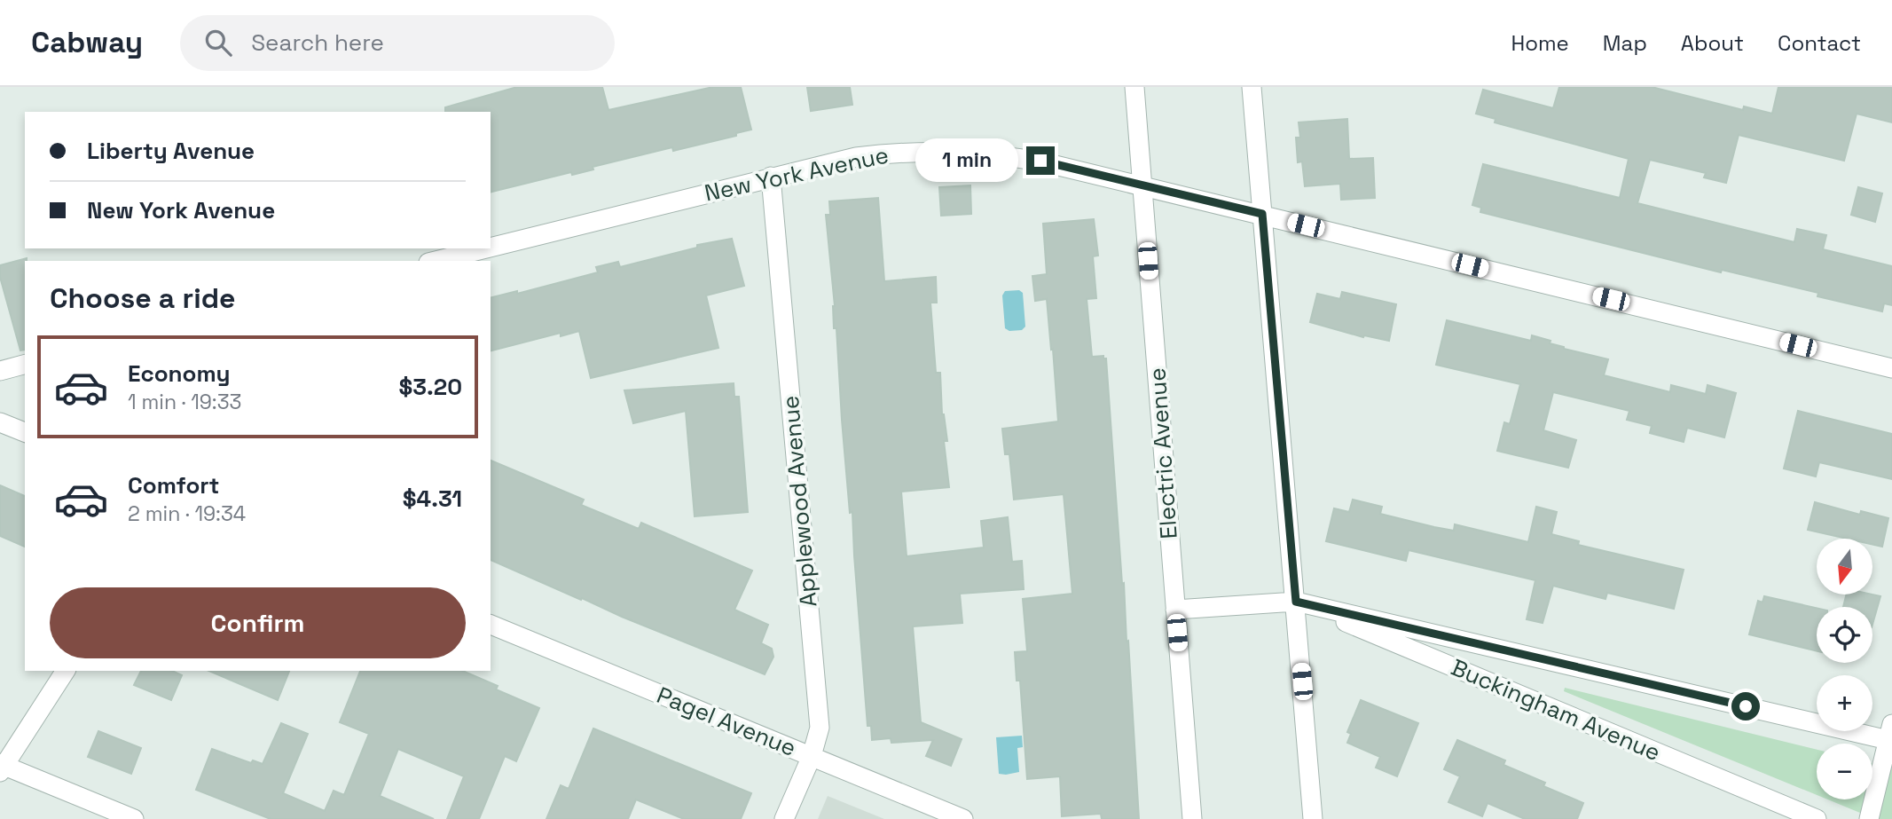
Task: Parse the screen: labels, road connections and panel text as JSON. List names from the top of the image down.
{
  "streets": {
    "street": [
      "New York Avenue",
      "Electric Avenue",
      "Applewood Avenue",
      "Buckingham Avenue",
      "Pagel Avenue"
    ]
  },
  "crossings": [
    ["New York Avenue", "Electric Avenue"],
    ["New York Avenue", "Applewood Avenue"],
    ["Applewood Avenue", "Pagel Avenue"]
  ],
  "north": "bottom",
  "page": {
    "header": "Cabway",
    "search": "Search here",
    "nav": [
      "Home",
      "Map",
      "About",
      "Contact"
    ],
    "banner": ["Liberty Avenue", "New York Avenue"],
    "bubble": "1 min",
    "heading": "Choose a ride",
    "list": [
      {
        "name": "Economy",
        "note": "1 min · 19:33",
        "value": "$3.20"
      },
      {
        "name": "Comfort",
        "note": "2 min · 19:34",
        "value": "$4.31"
      }
    ],
    "map_buttons": ["+", "−"],
    "buttons": "Confirm"
  }
}
